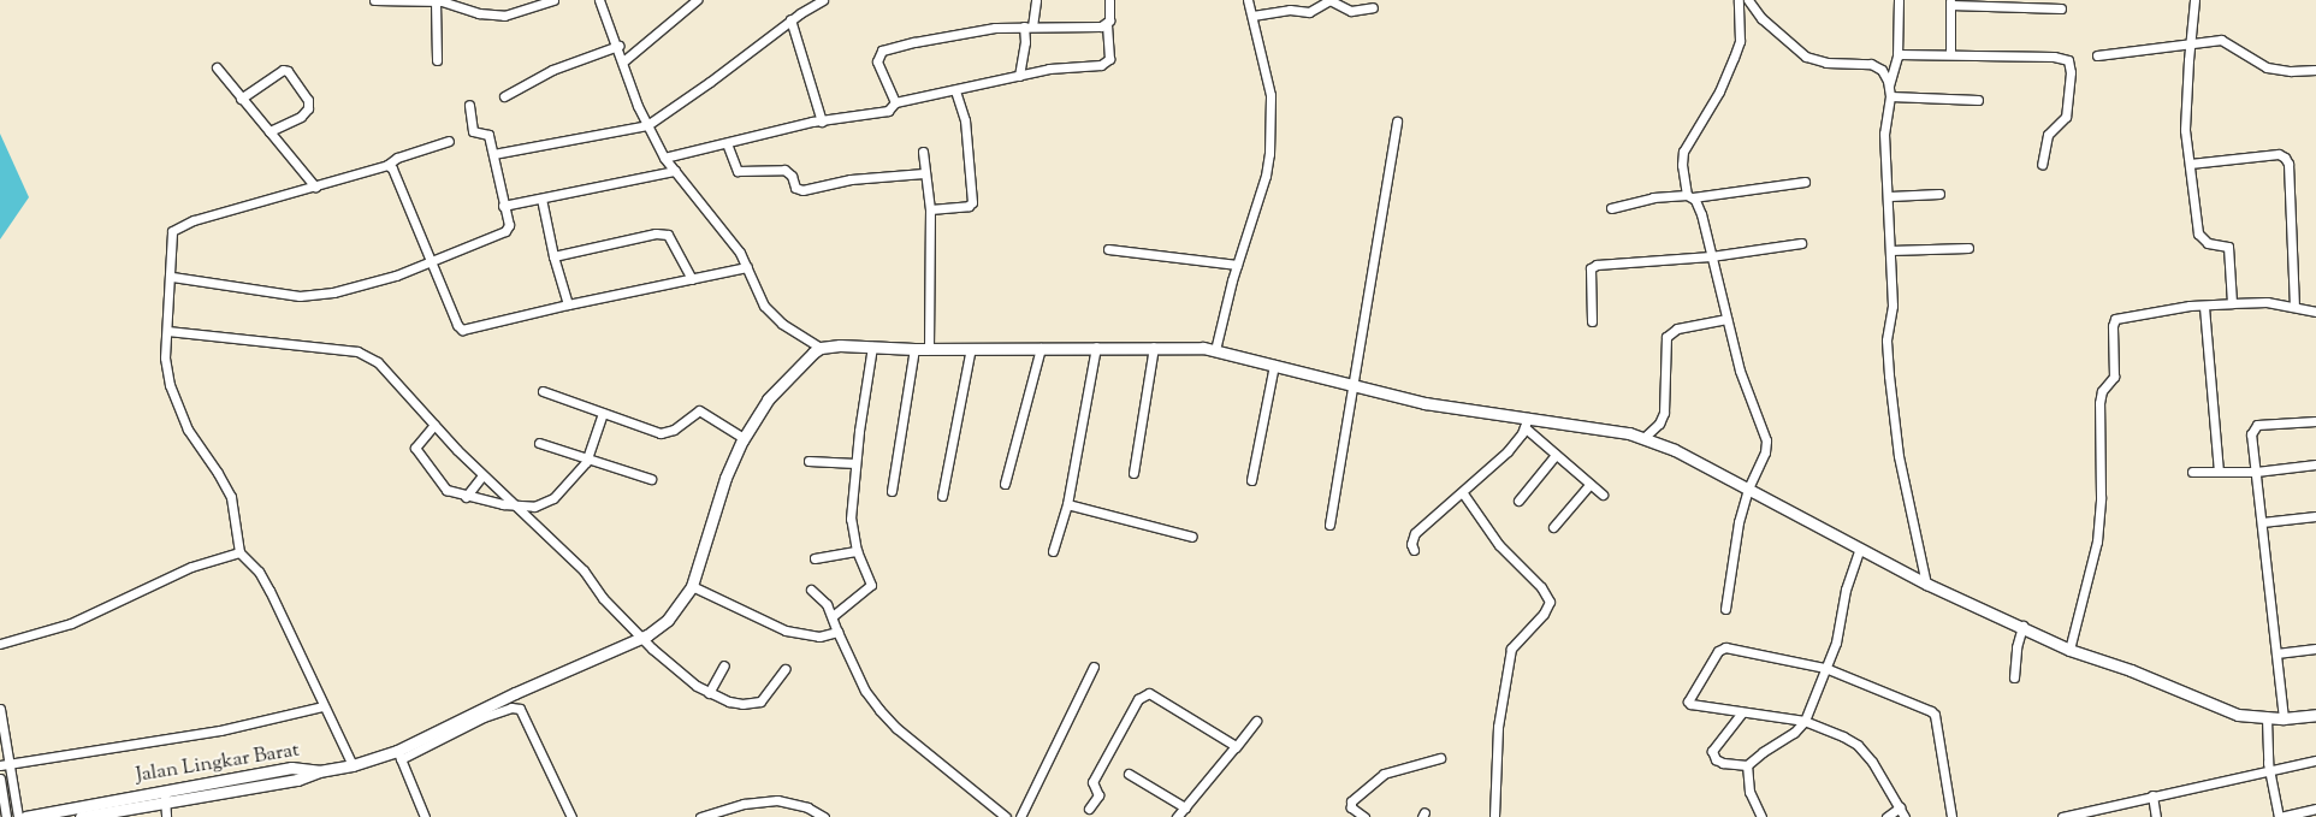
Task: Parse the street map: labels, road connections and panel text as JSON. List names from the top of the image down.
{
  "streets": {
    "street": ["Jalan Lingkar Barat"]
  }
}
